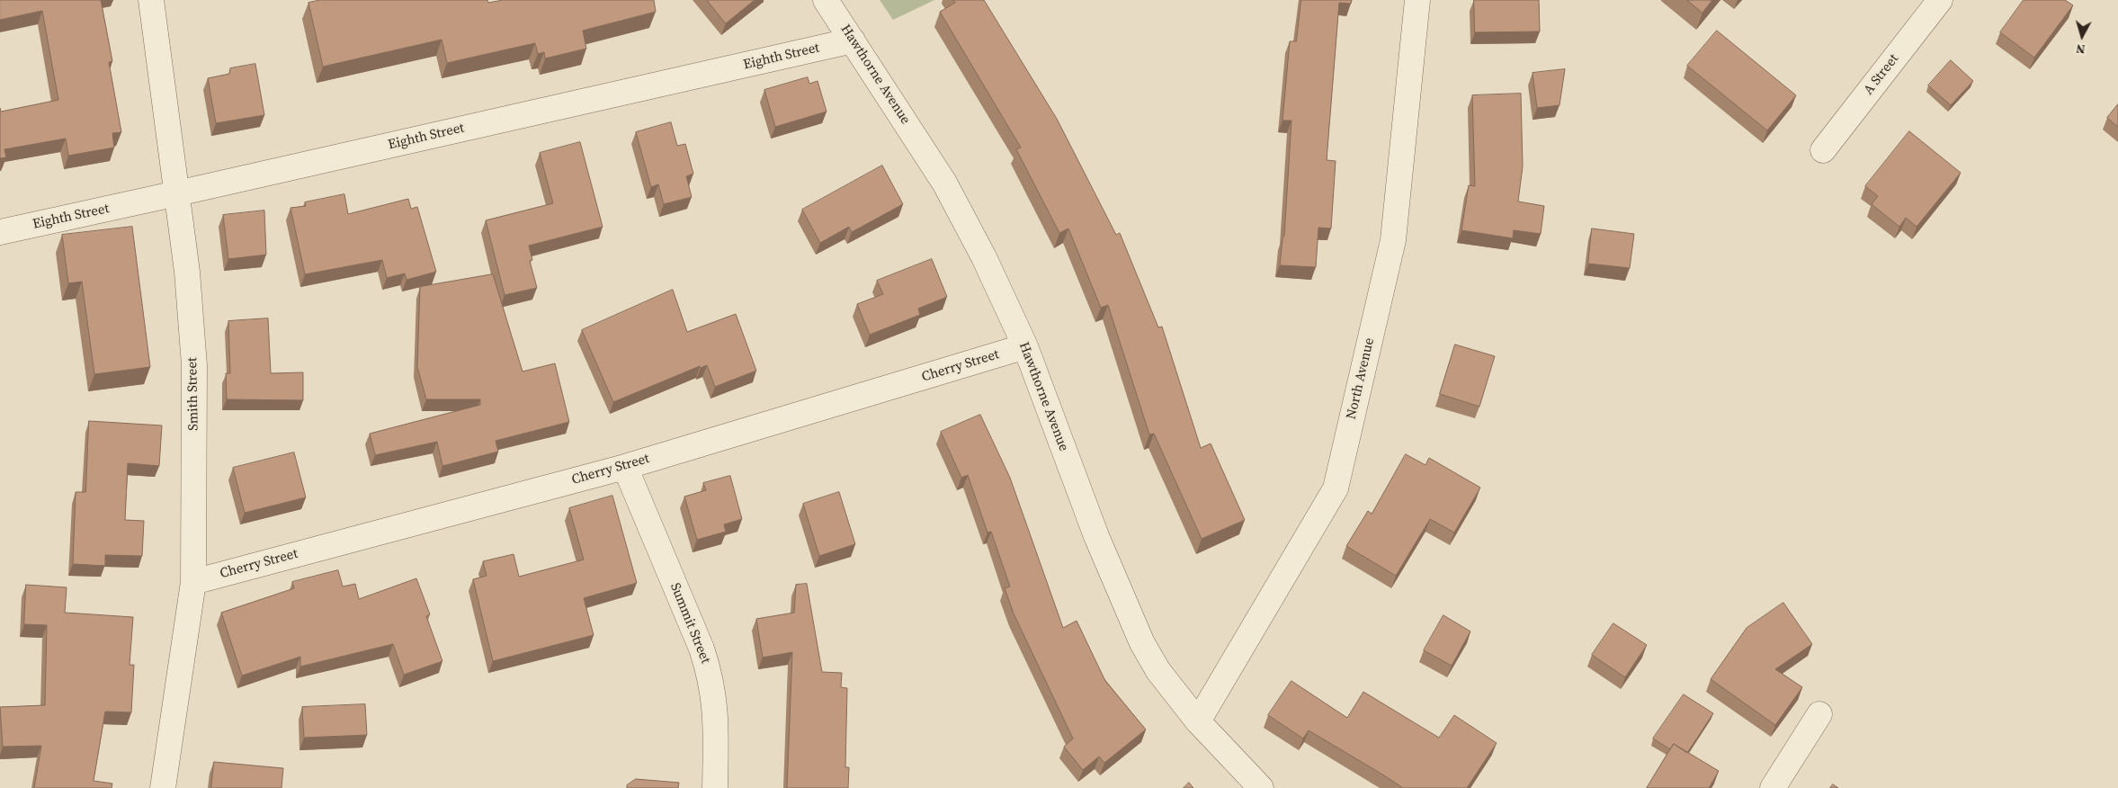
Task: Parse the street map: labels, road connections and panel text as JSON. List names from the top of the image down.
{
  "streets": {
    "street": [
      "Eighth Street",
      "Hawthorne Avenue",
      "A Street",
      "Cherry Street",
      "North Avenue",
      "Smith Street",
      "Summit Street"
    ]
  },
  "crossings": [
    ["Eighth Street", "Hawthorne Avenue"],
    ["Eighth Street", "Smith Street"],
    ["Hawthorne Avenue", "Cherry Street"],
    ["Hawthorne Avenue", "North Avenue"],
    ["Cherry Street", "Smith Street"],
    ["Cherry Street", "Summit Street"]
  ],
  "north": "bottom"
}
